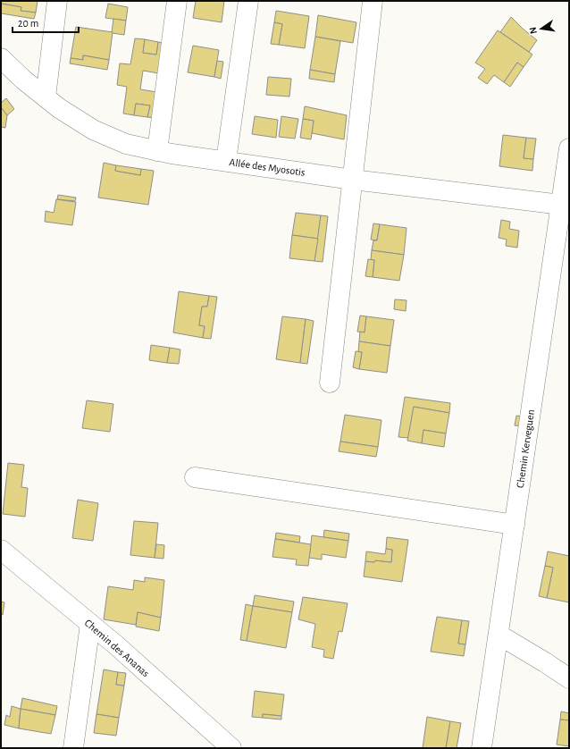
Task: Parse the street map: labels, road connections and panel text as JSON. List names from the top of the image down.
{
  "streets": {
    "street": ["Allée des Myosotis", "Chemin Kerveguen", "Chemin des Ananas"]
  },
  "crossings": [
    ["Allée des Myosotis", "Chemin Kerveguen"]
  ],
  "scale_bar": "20 m",
  "north": "left"
}
